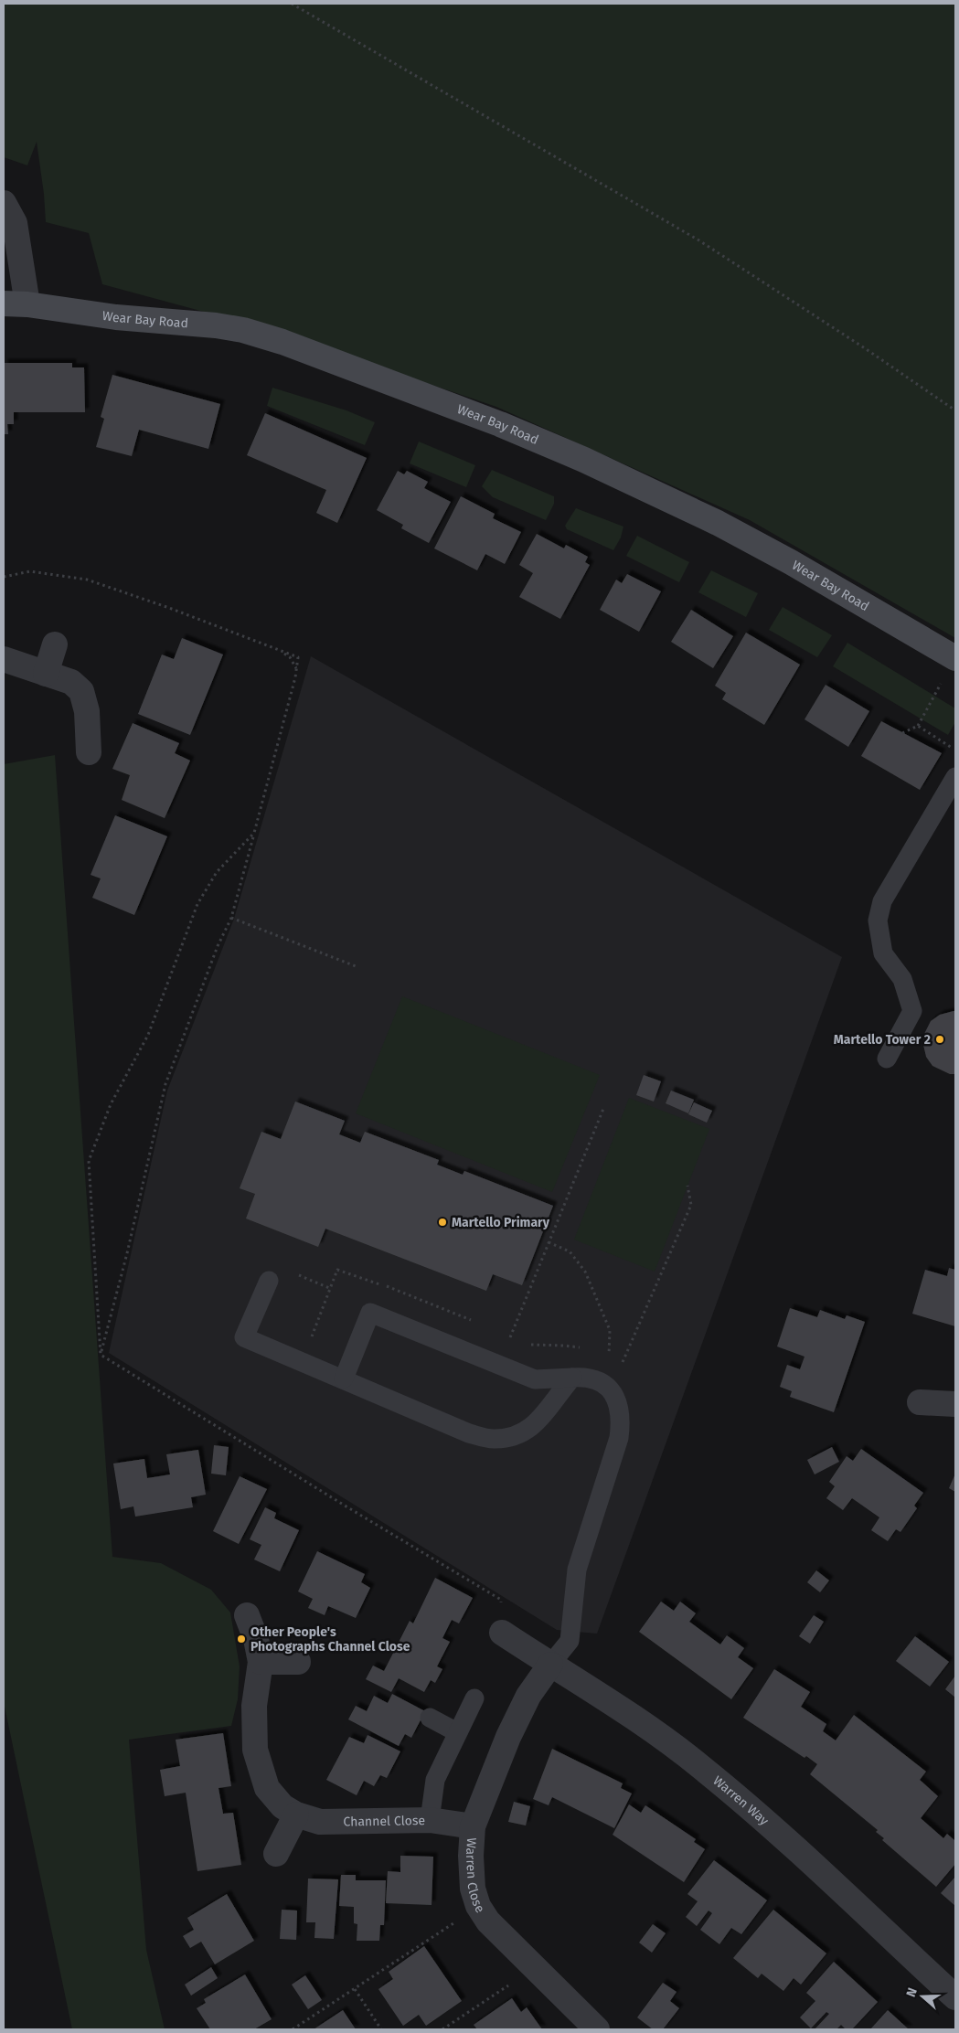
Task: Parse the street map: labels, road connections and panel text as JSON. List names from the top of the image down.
{
  "streets": {
    "street": [
      "Wear Bay Road",
      "Warren Way",
      "Channel Close",
      "Warren Close"
    ]
  },
  "crossings": [
    ["Warren Way", "Warren Close"],
    ["Channel Close", "Warren Close"]
  ],
  "places": ["Martello Tower 2", "Martello Primary", "Other People's Photographs Channel Close"],
  "north": "left"
}
